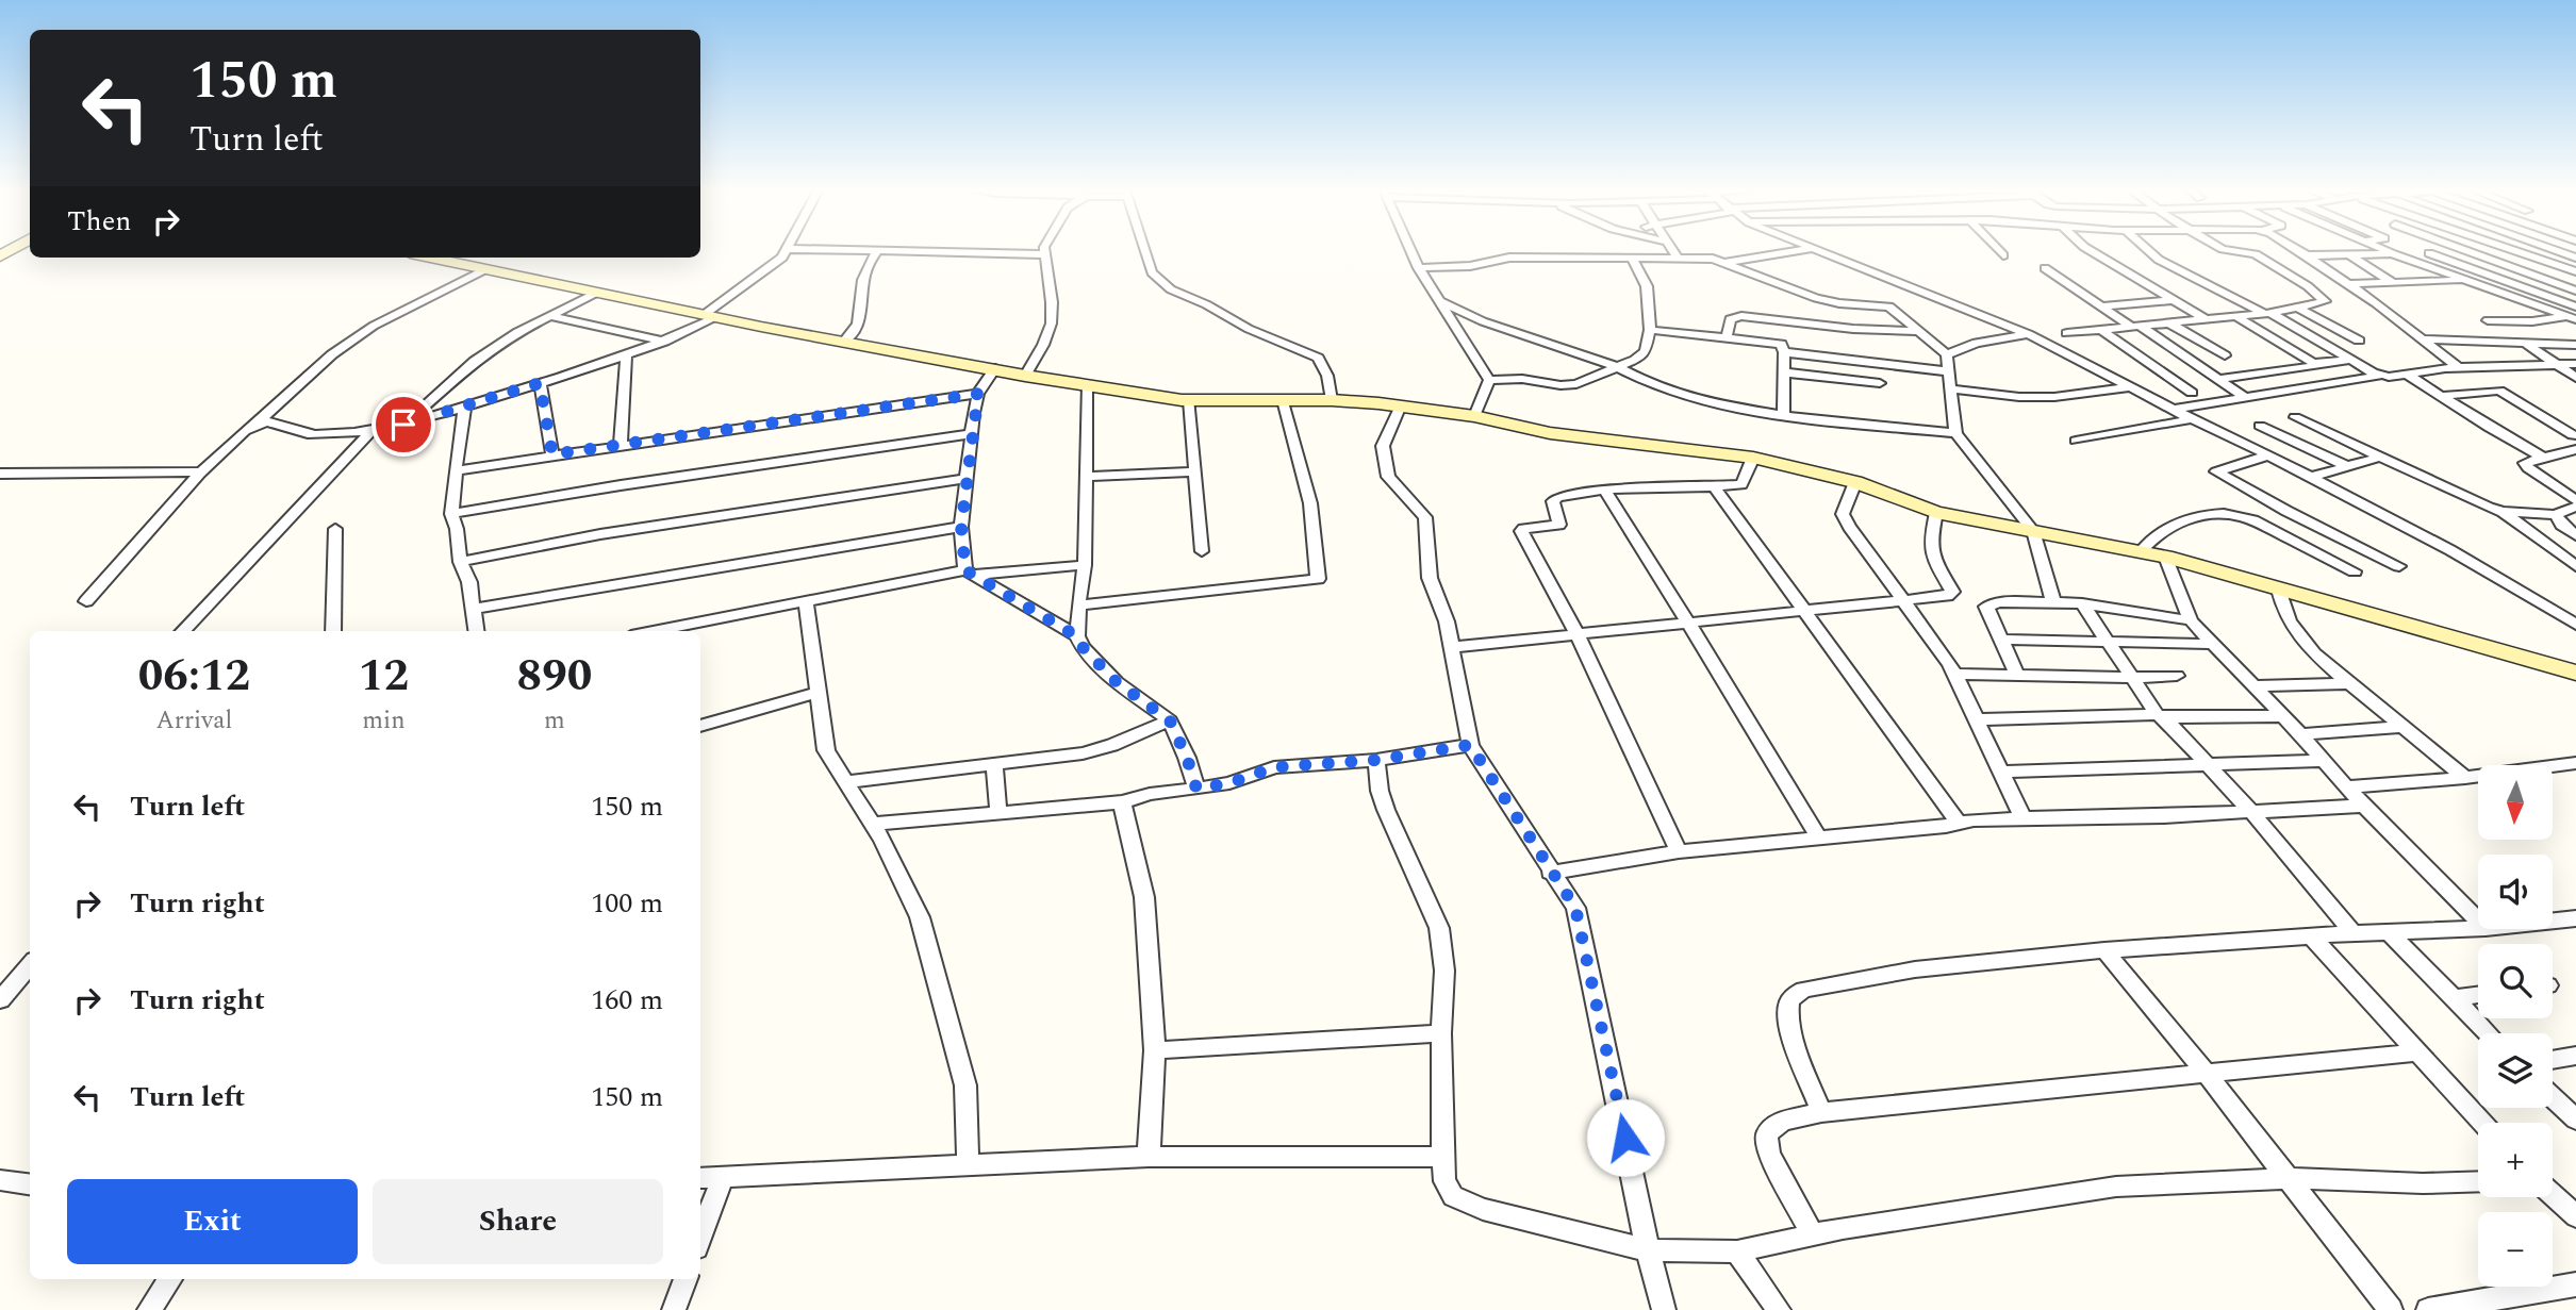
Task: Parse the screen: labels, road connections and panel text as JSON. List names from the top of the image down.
{
  "north": "bottom",
  "page": {
    "turn": ["150 m", "Turn left"],
    "then": "Then",
    "eta": [
      "06:12",
      "Arrival",
      "12",
      "min",
      "890",
      "m"
    ],
    "list": [
      {
        "name": "Turn left",
        "value": "150 m"
      },
      {
        "name": "Turn right",
        "value": "100 m"
      },
      {
        "name": "Turn right",
        "value": "160 m"
      },
      {
        "name": "Turn left",
        "value": "150 m"
      }
    ],
    "map_buttons": ["+", "−"],
    "buttons": ["Exit", "Share"]
  }
}
